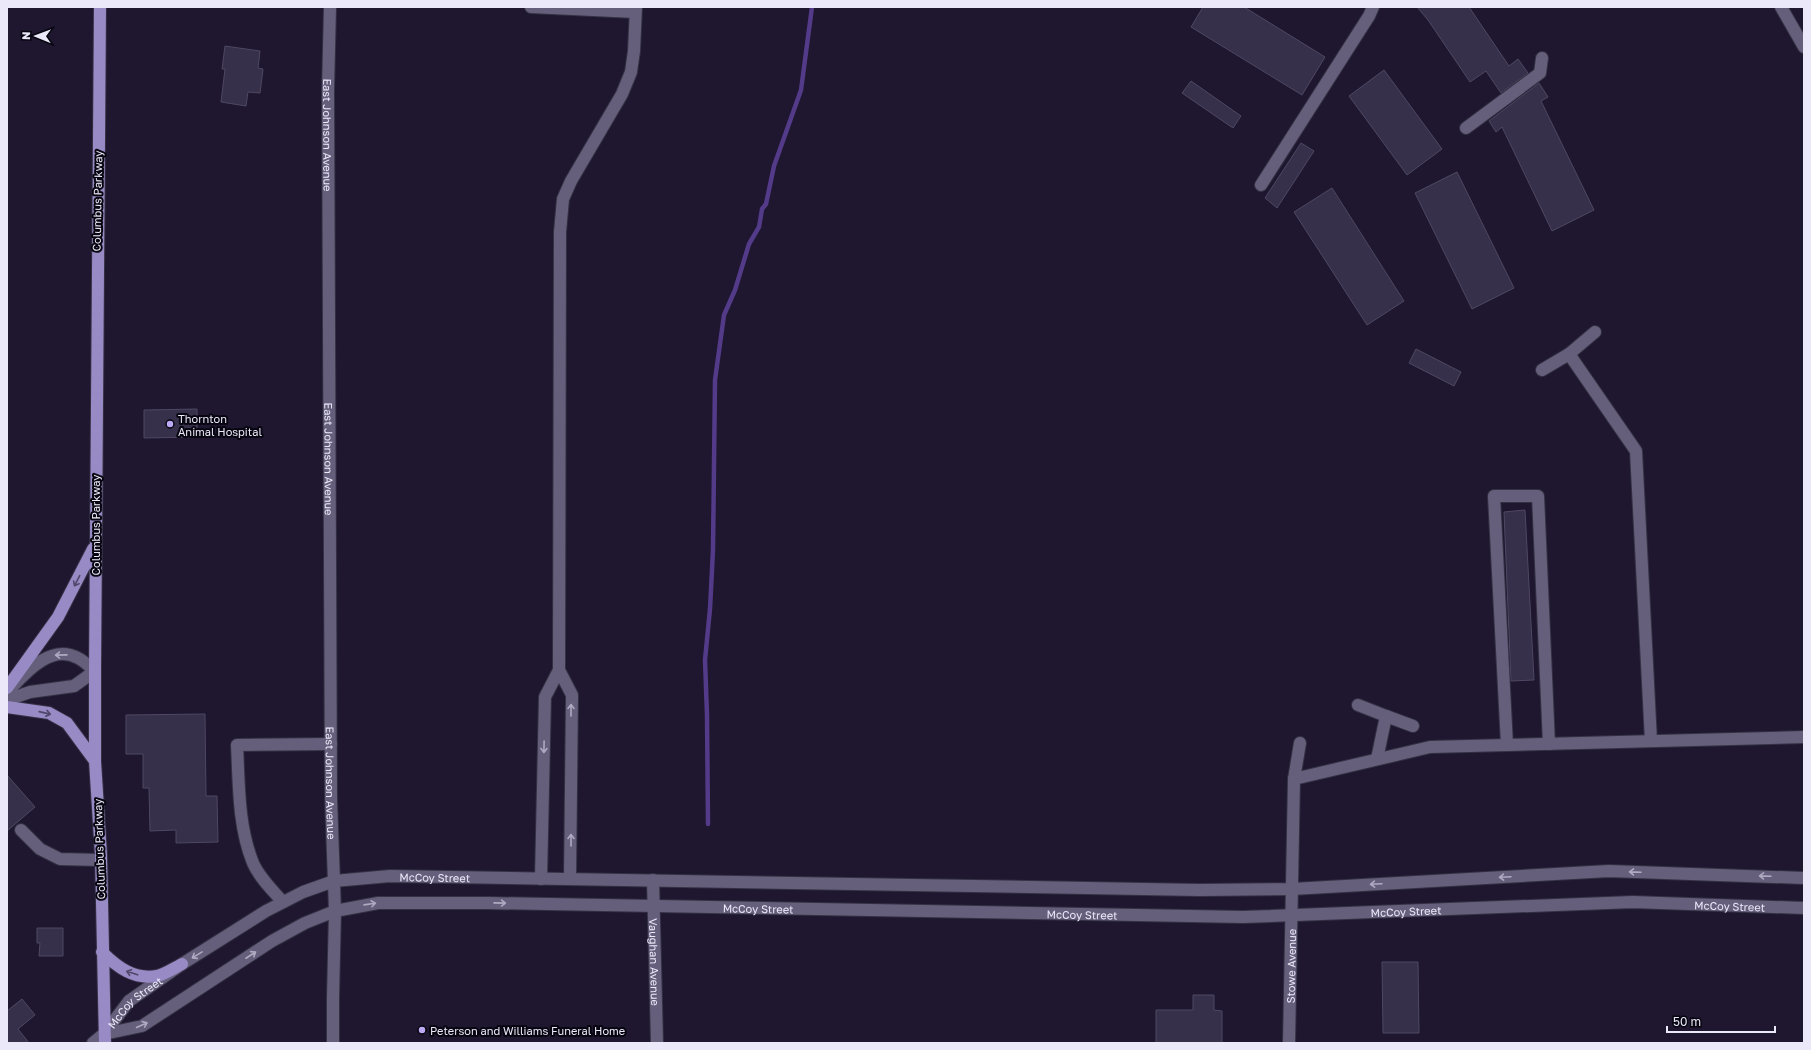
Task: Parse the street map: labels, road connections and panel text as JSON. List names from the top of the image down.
{
  "streets": {
    "main road": ["Columbus Parkway"],
    "street": [
      "East Johnson Avenue",
      "McCoy Street",
      "Vaughan Avenue",
      "Stowe Avenue"
    ]
  },
  "crossings": [
    ["East Johnson Avenue", "McCoy Street"],
    ["Columbus Parkway", "McCoy Street"],
    ["McCoy Street", "Vaughan Avenue"],
    ["McCoy Street", "Stowe Avenue"]
  ],
  "places": ["Thornton Animal Hospital", "Peterson and Williams Funeral Home"],
  "scale_bar": "50 m",
  "north": "left"
}
